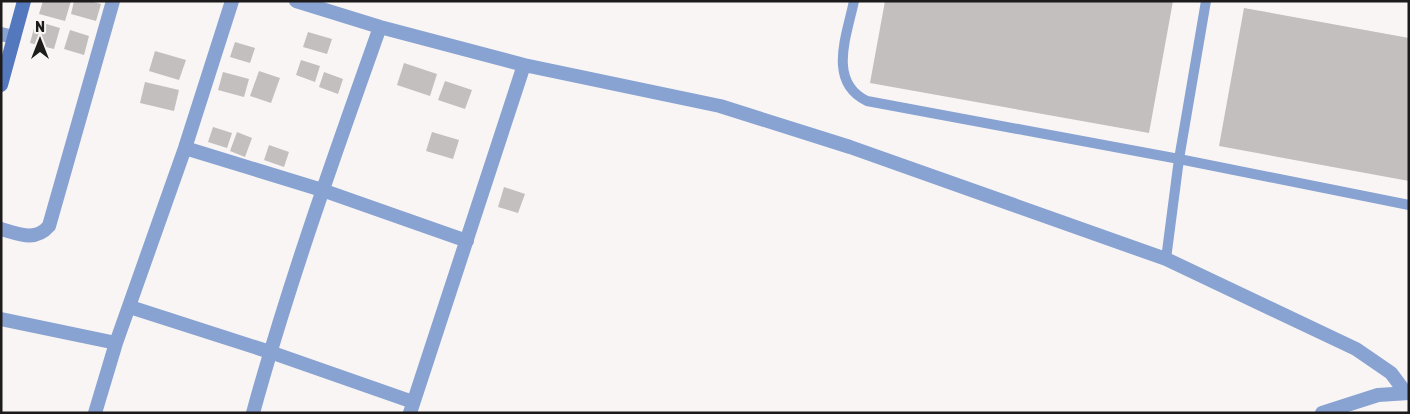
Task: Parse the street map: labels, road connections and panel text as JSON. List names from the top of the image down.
{
  "north": "top"
}
